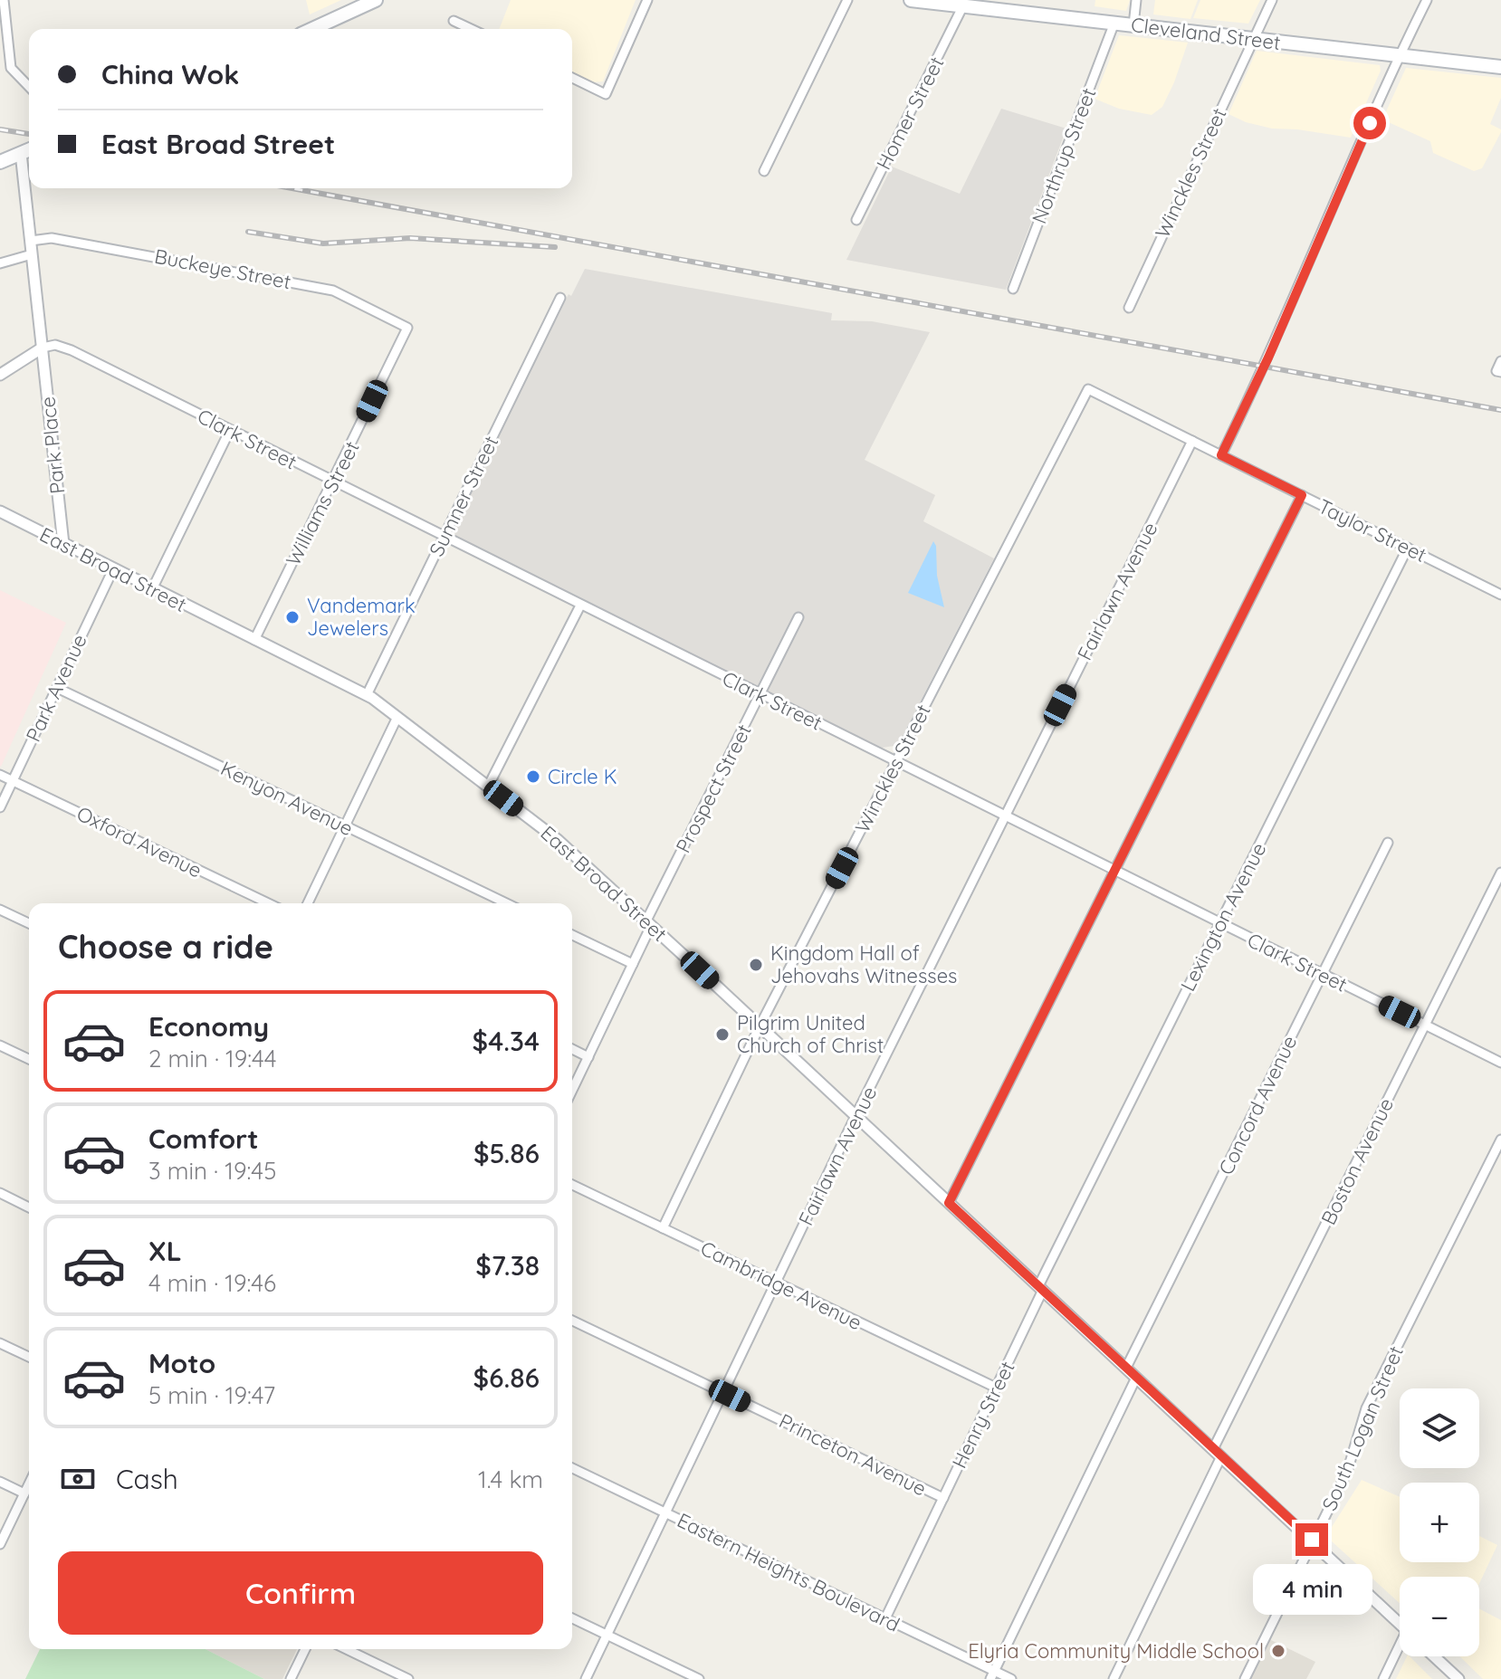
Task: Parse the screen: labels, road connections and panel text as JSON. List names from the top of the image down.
{
  "streets": {
    "main road": ["Cleveland Street"],
    "street": [
      "Homer Street",
      "Northrup Street",
      "Winckles Street",
      "Buckeye Street",
      "Clark Street",
      "Park Place",
      "Sumner Street",
      "Williams Street",
      "Taylor Street",
      "East Broad Street",
      "Fairlawn Avenue",
      "Park Avenue",
      "Prospect Street",
      "Kenyon Avenue",
      "Oxford Avenue",
      "Lexington Avenue",
      "Concord Avenue",
      "Boston Avenue",
      "Cambridge Avenue",
      "Henry Street",
      "South Logan Street",
      "Princeton Avenue",
      "Eastern Heights Boulevard"
    ]
  },
  "crossings": [
    ["Cleveland Street", "Homer Street"],
    ["Cleveland Street", "Northrup Street"],
    ["Cleveland Street", "Winckles Street"],
    ["Winckles Street", "Clark Street"],
    ["Winckles Street", "Taylor Street"],
    ["Winckles Street", "East Broad Street"],
    ["Winckles Street", "Cambridge Avenue"],
    ["Buckeye Street", "Park Place"],
    ["Buckeye Street", "Williams Street"],
    ["Clark Street", "Park Place"],
    ["Clark Street", "Sumner Street"],
    ["Clark Street", "Williams Street"],
    ["Clark Street", "Fairlawn Avenue"],
    ["Clark Street", "Prospect Street"],
    ["Clark Street", "Lexington Avenue"],
    ["Clark Street", "Concord Avenue"],
    ["Clark Street", "Boston Avenue"],
    ["Park Place", "East Broad Street"],
    ["Sumner Street", "East Broad Street"],
    ["Williams Street", "East Broad Street"],
    ["Taylor Street", "Fairlawn Avenue"],
    ["Taylor Street", "Lexington Avenue"],
    ["East Broad Street", "Fairlawn Avenue"],
    ["East Broad Street", "Park Avenue"],
    ["East Broad Street", "Prospect Street"],
    ["East Broad Street", "Lexington Avenue"],
    ["East Broad Street", "Concord Avenue"],
    ["East Broad Street", "Boston Avenue"],
    ["East Broad Street", "Henry Street"],
    ["East Broad Street", "South Logan Street"],
    ["Fairlawn Avenue", "Cambridge Avenue"],
    ["Fairlawn Avenue", "Princeton Avenue"],
    ["Fairlawn Avenue", "Eastern Heights Boulevard"],
    ["Park Avenue", "Kenyon Avenue"],
    ["Park Avenue", "Oxford Avenue"],
    ["Lexington Avenue", "Henry Street"],
    ["Cambridge Avenue", "Henry Street"],
    ["Henry Street", "Princeton Avenue"],
    ["Henry Street", "Eastern Heights Boulevard"]
  ],
  "places": [
    "Vandemark Jewelers",
    "Circle K",
    "Kingdom Hall of Jehovahs Witnesses",
    "Pilgrim United Church of Christ",
    "Elyria Community Middle School"
  ],
  "page": {
    "banner": ["China Wok", "East Broad Street"],
    "heading": "Choose a ride",
    "list": [
      {
        "name": "Economy",
        "note": "2 min · 19:44",
        "value": "$4.34"
      },
      {
        "name": "Comfort",
        "note": "3 min · 19:45",
        "value": "$5.86"
      },
      {
        "name": "XL",
        "note": "4 min · 19:46",
        "value": "$7.38"
      },
      {
        "name": "Moto",
        "note": "5 min · 19:47",
        "value": "$6.86"
      }
    ],
    "map_buttons": ["+", "−"],
    "pay": ["Cash", "1.4 km"],
    "buttons": "Confirm",
    "bubble": "4 min"
  }
}
